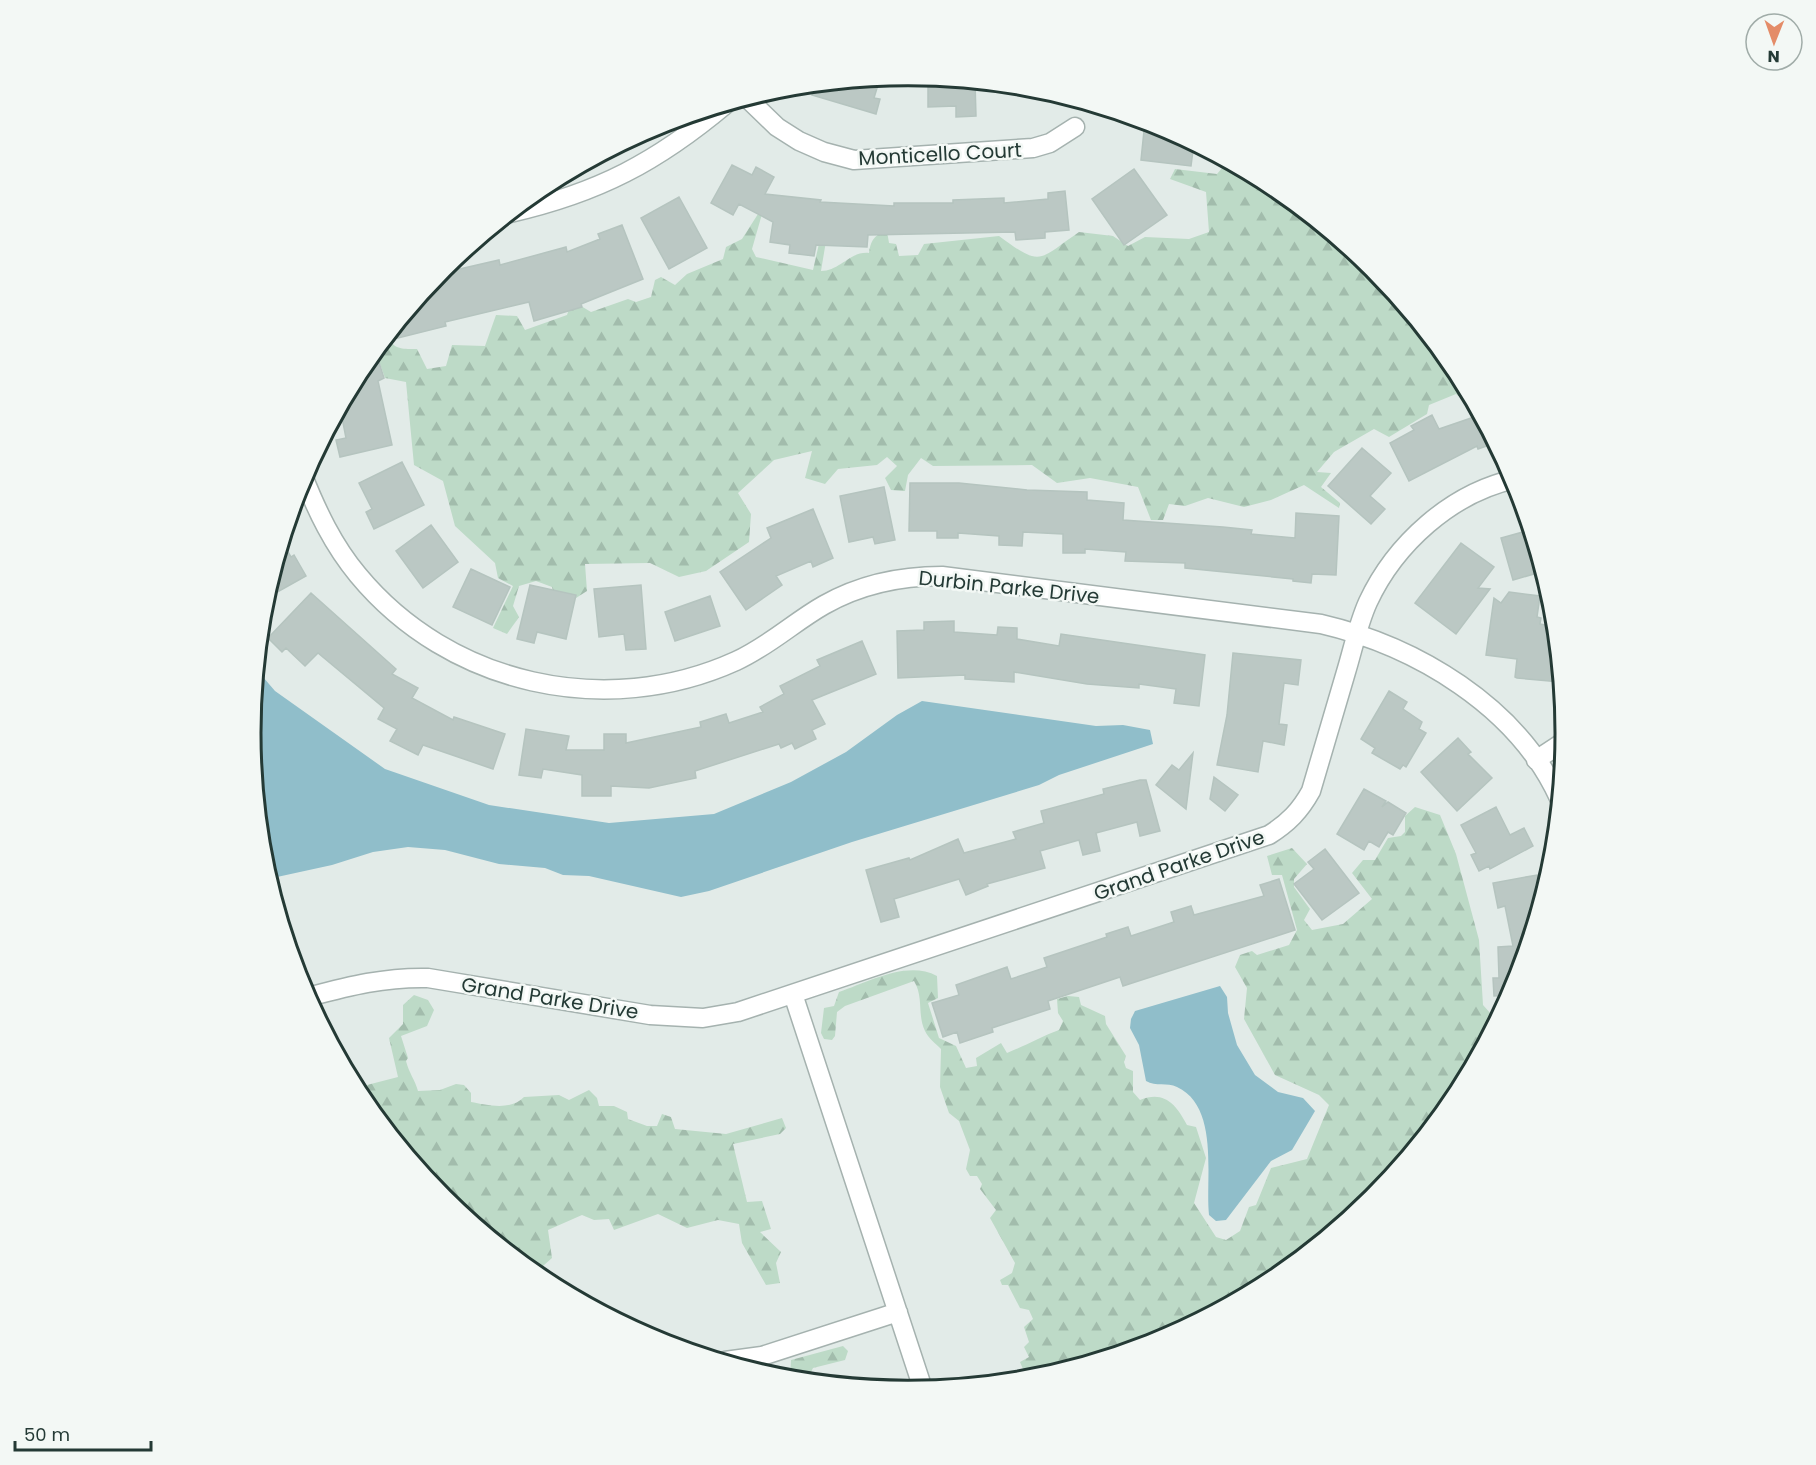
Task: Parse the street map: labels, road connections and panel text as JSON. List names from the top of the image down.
{
  "streets": {
    "street": ["Monticello Court", "Durbin Parke Drive", "Grand Parke Drive"]
  },
  "crossings": [
    ["Durbin Parke Drive", "Grand Parke Drive"]
  ],
  "scale_bar": "50 m",
  "north": "bottom"
}
